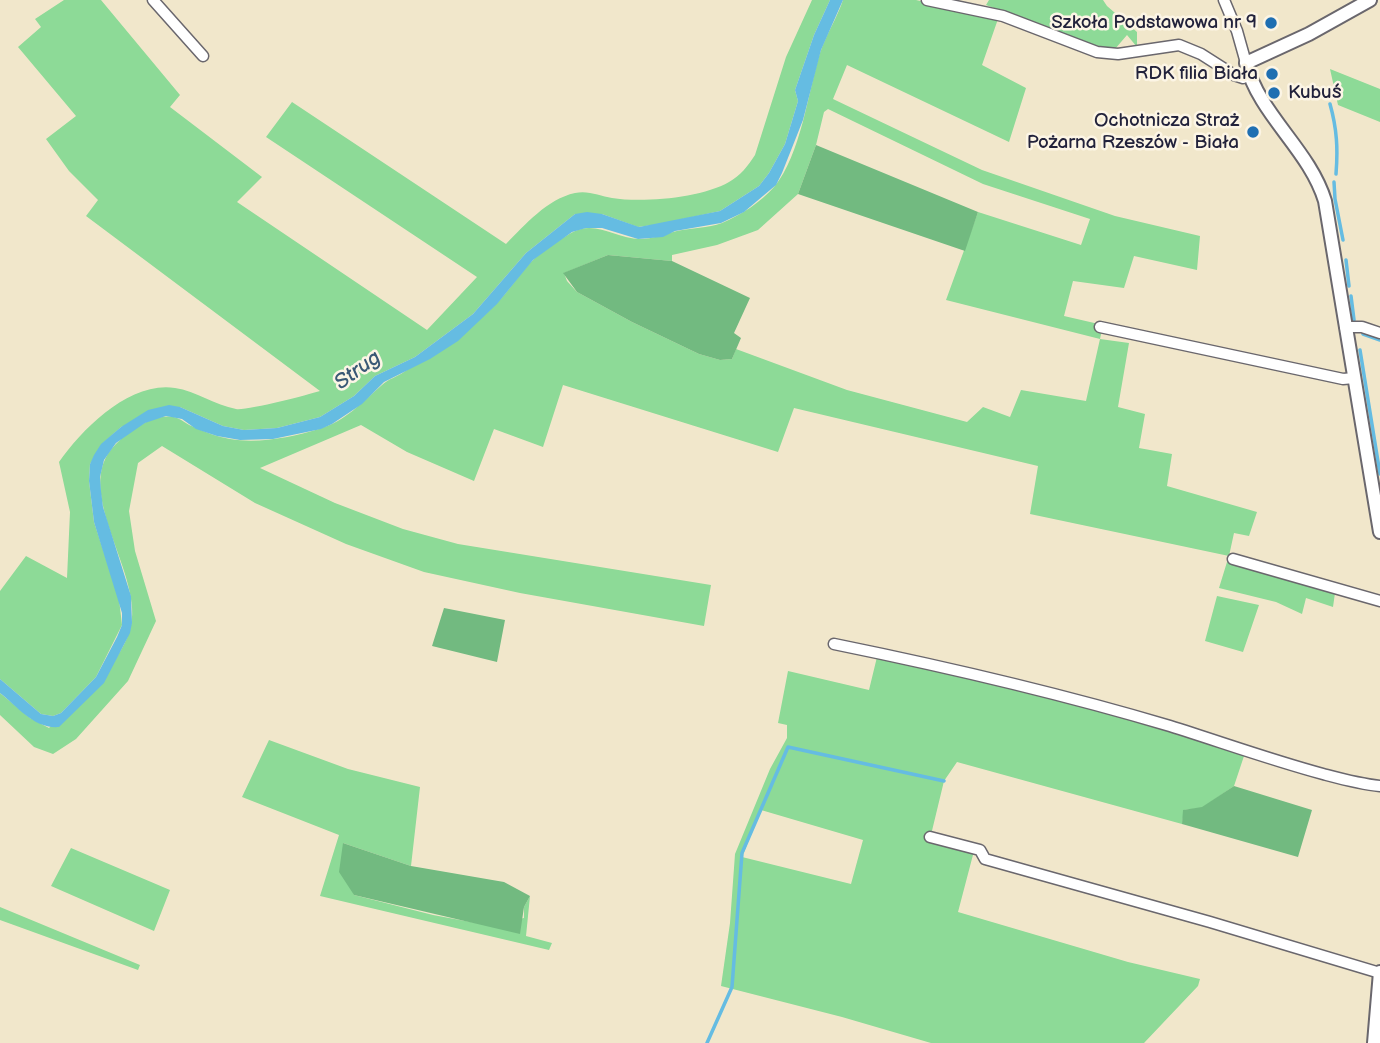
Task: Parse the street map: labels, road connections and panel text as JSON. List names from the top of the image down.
{
  "water": ["Strug"],
  "places": [
    "Szkoła Podstawowa nr 9",
    "RDK filia Biała",
    "Kubuś",
    "Ochotnicza Straż Pożarna Rzeszów - Biała"
  ]
}
